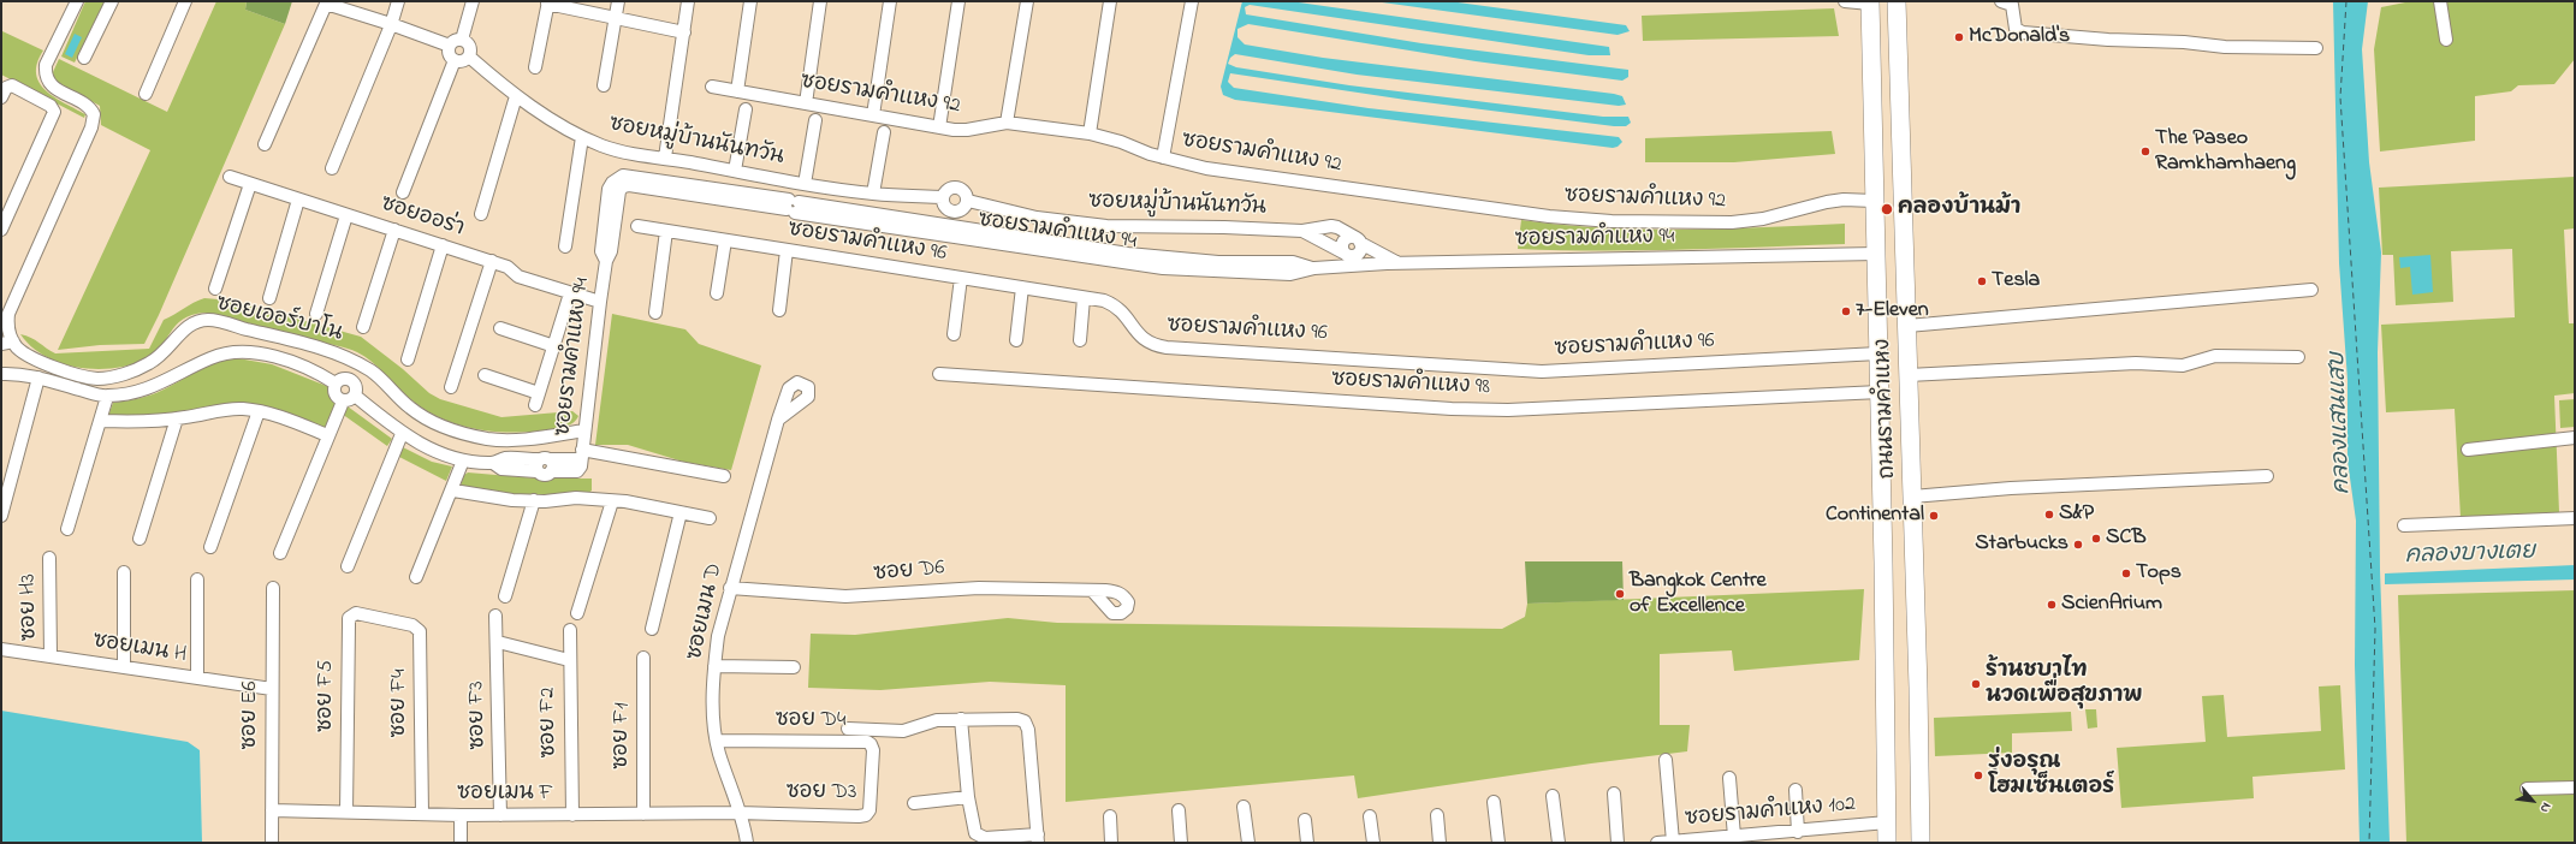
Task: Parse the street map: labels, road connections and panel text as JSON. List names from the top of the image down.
{
  "streets": {
    "main road": ["ถนนรามคำแหง"],
    "street": [
      "ซอยรามคําแหง 92",
      "ซอยหมู่บ้านนันทวัน",
      "ซอยออร่า",
      "ซอยรามคําแหง 94",
      "ซอยรามคําแหง 96",
      "ซอยเออร์บาโน",
      "ซอยรามคําแหง 98",
      "ซอย D6",
      "ซอย H3",
      "ซอยเมน D",
      "ซอยเมน H",
      "ซอย F5",
      "ซอย F4",
      "ซอย E6",
      "ซอย F3",
      "ซอย D4",
      "ซอย F2",
      "ซอย F1",
      "ซอย D3",
      "ซอยเมน F",
      "ซอยรามคําแหง 102"
    ]
  },
  "crossings": [
    ["ซอยรามคําแหง 92", "ถนนรามคำแหง"],
    ["ซอยหมู่บ้านนันทวัน", "ซอยรามคําแหง 94"],
    ["ซอยออร่า", "ซอยรามคําแหง 94"],
    ["ซอยรามคําแหง 94", "ซอยเออร์บาโน"],
    ["ซอยรามคําแหง 94", "ถนนรามคำแหง"],
    ["ซอยรามคําแหง 96", "ถนนรามคำแหง"],
    ["ซอยรามคําแหง 98", "ถนนรามคำแหง"],
    ["ถนนรามคำแหง", "ซอยรามคําแหง 102"],
    ["ซอย D6", "ซอยเมน D"],
    ["ซอย H3", "ซอยเมน H"],
    ["ซอยเมน D", "ซอย D4"],
    ["ซอยเมน D", "ซอย D3"],
    ["ซอยเมน D", "ซอยเมน F"],
    ["ซอยเมน H", "ซอย E6"],
    ["ซอย F5", "ซอย F4"],
    ["ซอย F5", "ซอยเมน F"],
    ["ซอย F4", "ซอยเมน F"],
    ["ซอย E6", "ซอยเมน F"],
    ["ซอย F3", "ซอยเมน F"],
    ["ซอย D4", "ซอย D3"],
    ["ซอย F2", "ซอยเมน F"],
    ["ซอย F1", "ซอยเมน F"],
    ["ซอย D3", "ซอยเมน F"]
  ],
  "water": ["คลองแสนแสบ", "คลองบางเตย"],
  "places": [
    "McDonald's",
    "The Paseo Ramkhamhaeng",
    "คลองบ้านม้า",
    "Tesla",
    "7-Eleven",
    "S&P",
    "Continental",
    "SCB",
    "Starbucks",
    "Tops",
    "Bangkok Centre of Excellence",
    "ScienArium",
    "ร้านชบาไท นวดเพื่อสุขภาพ",
    "รุ่งอรุณ โฮมเซ็นเตอร์"
  ],
  "north": "bottom right"
}
